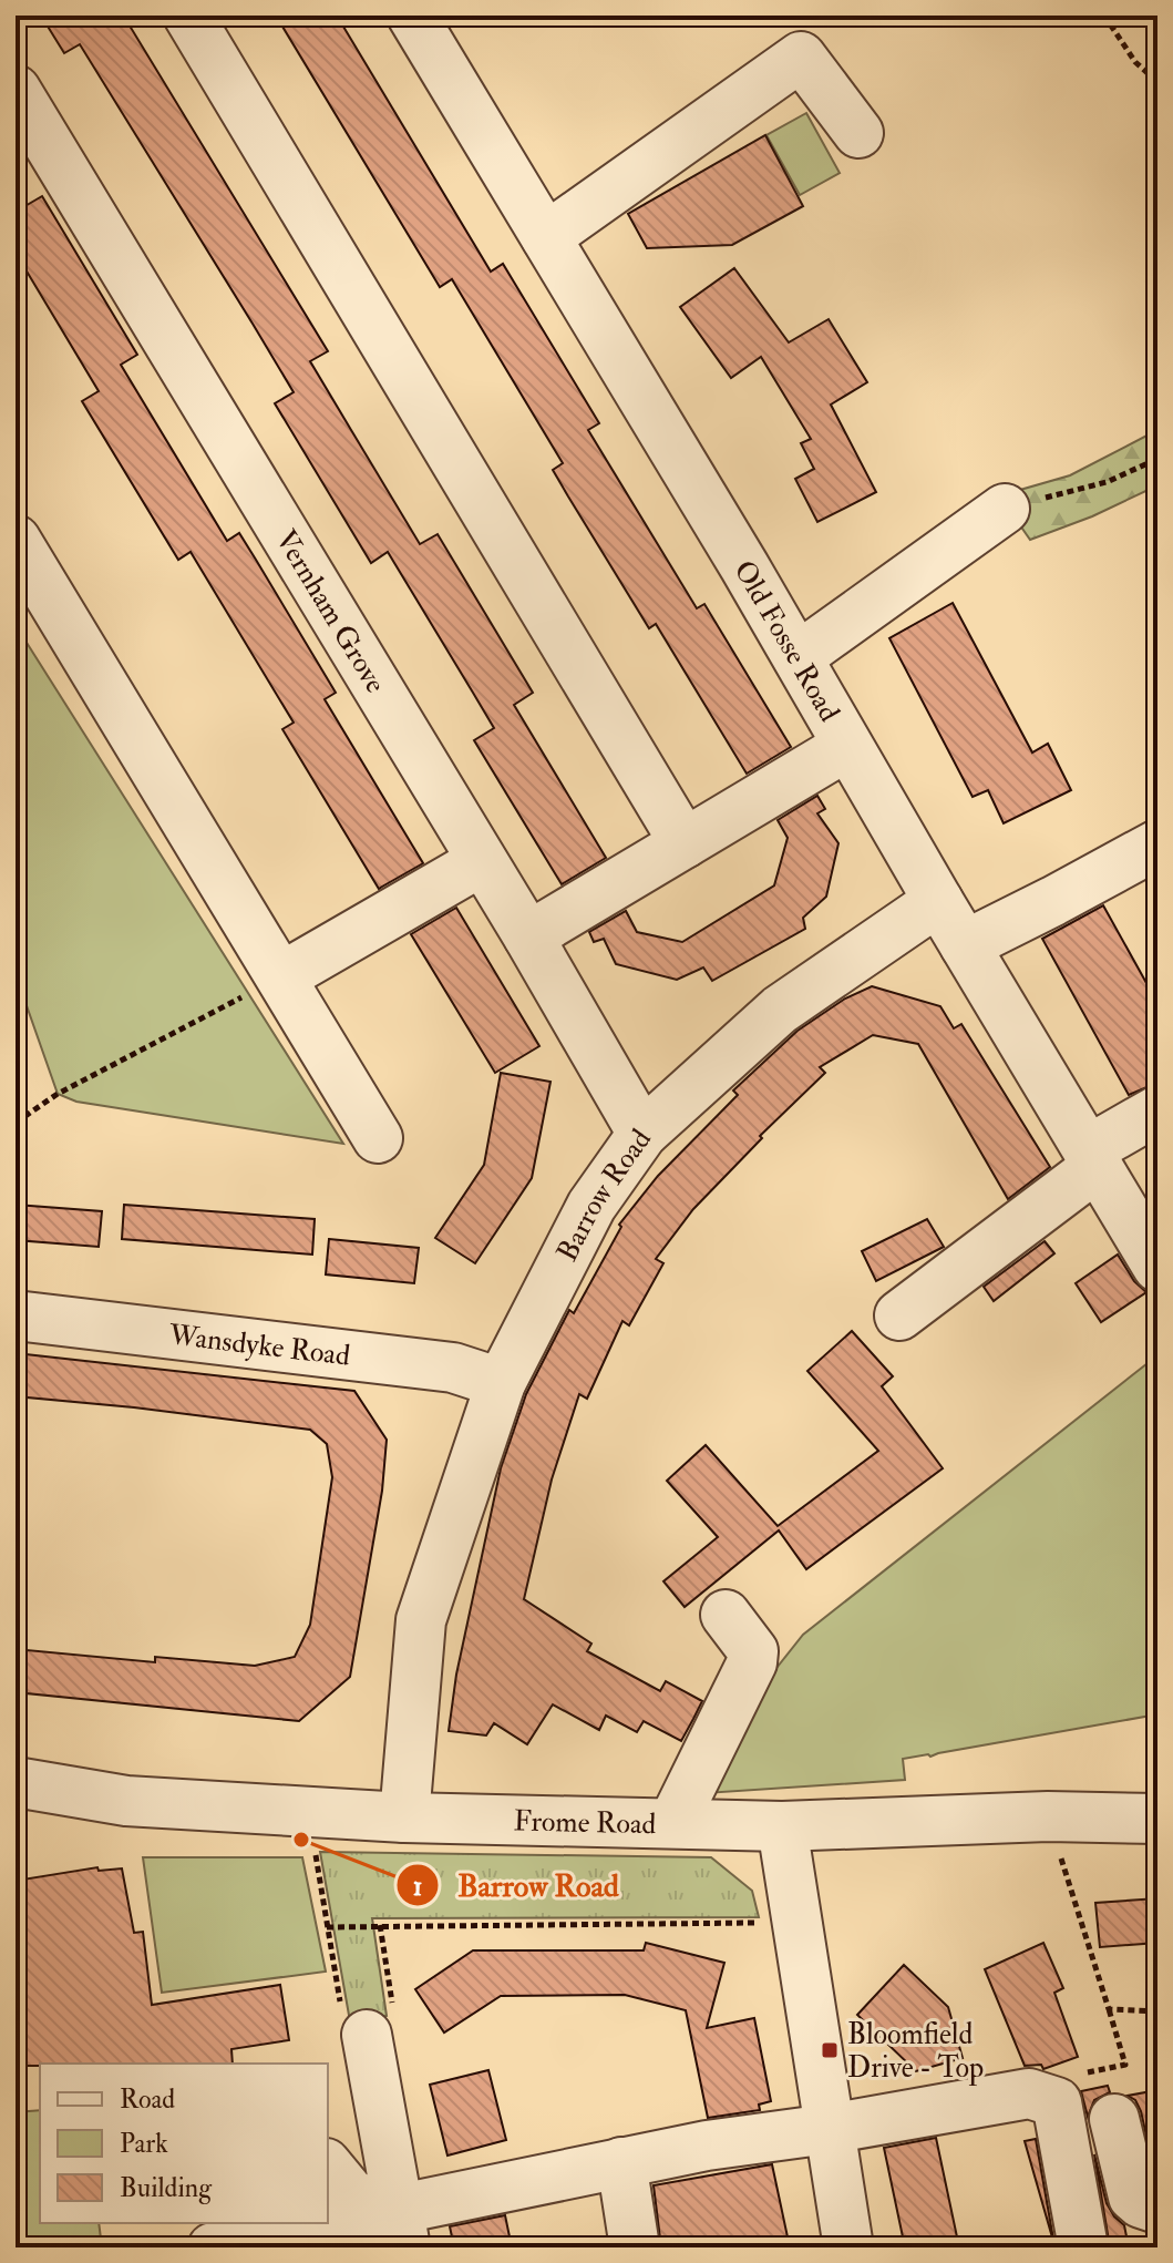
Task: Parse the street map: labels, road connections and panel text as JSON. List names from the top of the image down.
{
  "streets": {
    "street": [
      "Vernham Grove",
      "Old Fosse Road",
      "Barrow Road",
      "Wansdyke Road",
      "Frome Road"
    ]
  },
  "crossings": [
    ["Vernham Grove", "Barrow Road"],
    ["Old Fosse Road", "Barrow Road"],
    ["Barrow Road", "Wansdyke Road"],
    ["Barrow Road", "Frome Road"]
  ],
  "places": {
    "other": ["Barrow Road"],
    "transit": ["Bloomfield Drive - Top"]
  },
  "legend": ["Road", "Park", "Building"]
}
